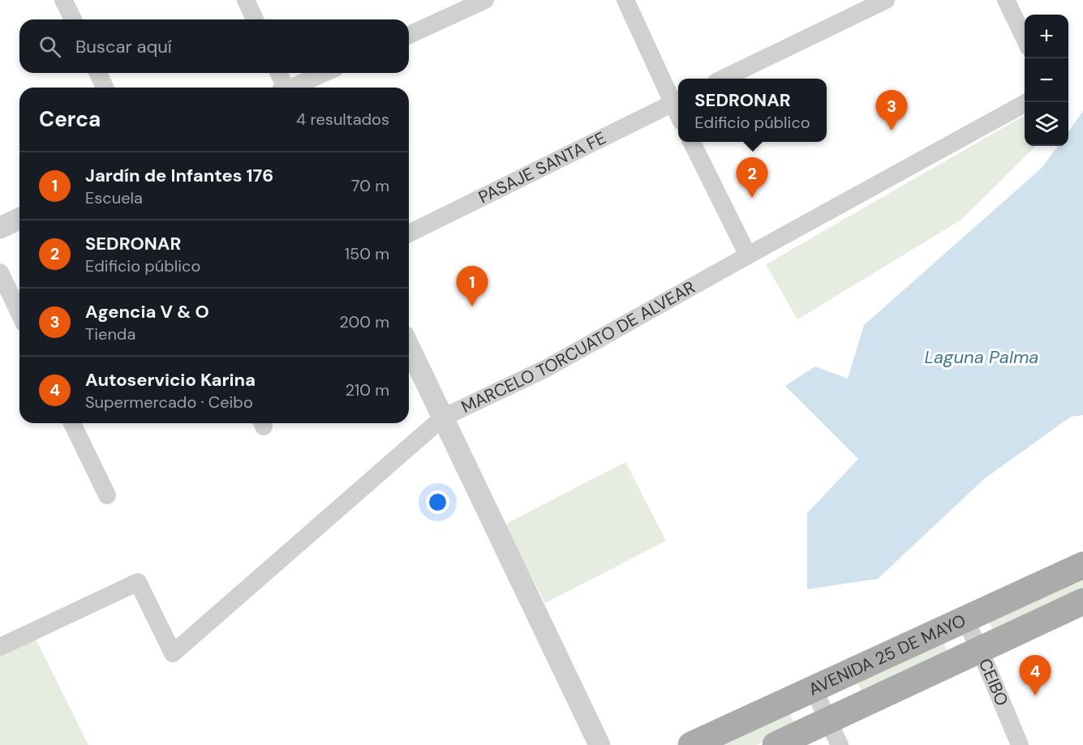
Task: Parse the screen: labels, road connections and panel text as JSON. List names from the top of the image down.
{
  "streets": {
    "main road": ["AVENIDA 25 DE MAYO"],
    "street": ["PASAJE SANTA FE", "MARCELO TORCUATO DE ALVEAR", "CEIBO"]
  },
  "crossings": [
    ["AVENIDA 25 DE MAYO", "CEIBO"]
  ],
  "water": ["Laguna Palma"],
  "page": {
    "map_buttons": ["+", "−"],
    "search": "Buscar aquí",
    "popup": ["SEDRONAR", "Edificio público"],
    "heading": ["Cerca", "4 resultados"],
    "pins": [
      "3",
      "2",
      "1",
      "4"
    ],
    "list": [
      {
        "mark": "1",
        "name": "Jardín de Infantes 176",
        "note": "Escuela",
        "value": "70 m"
      },
      {
        "mark": "2",
        "name": "SEDRONAR",
        "note": "Edificio público",
        "value": "150 m"
      },
      {
        "mark": "3",
        "name": "Agencia V & O",
        "note": "Tienda",
        "value": "200 m"
      },
      {
        "mark": "4",
        "name": "Autoservicio Karina",
        "note": "Supermercado · Ceibo",
        "value": "210 m"
      }
    ]
  }
}
